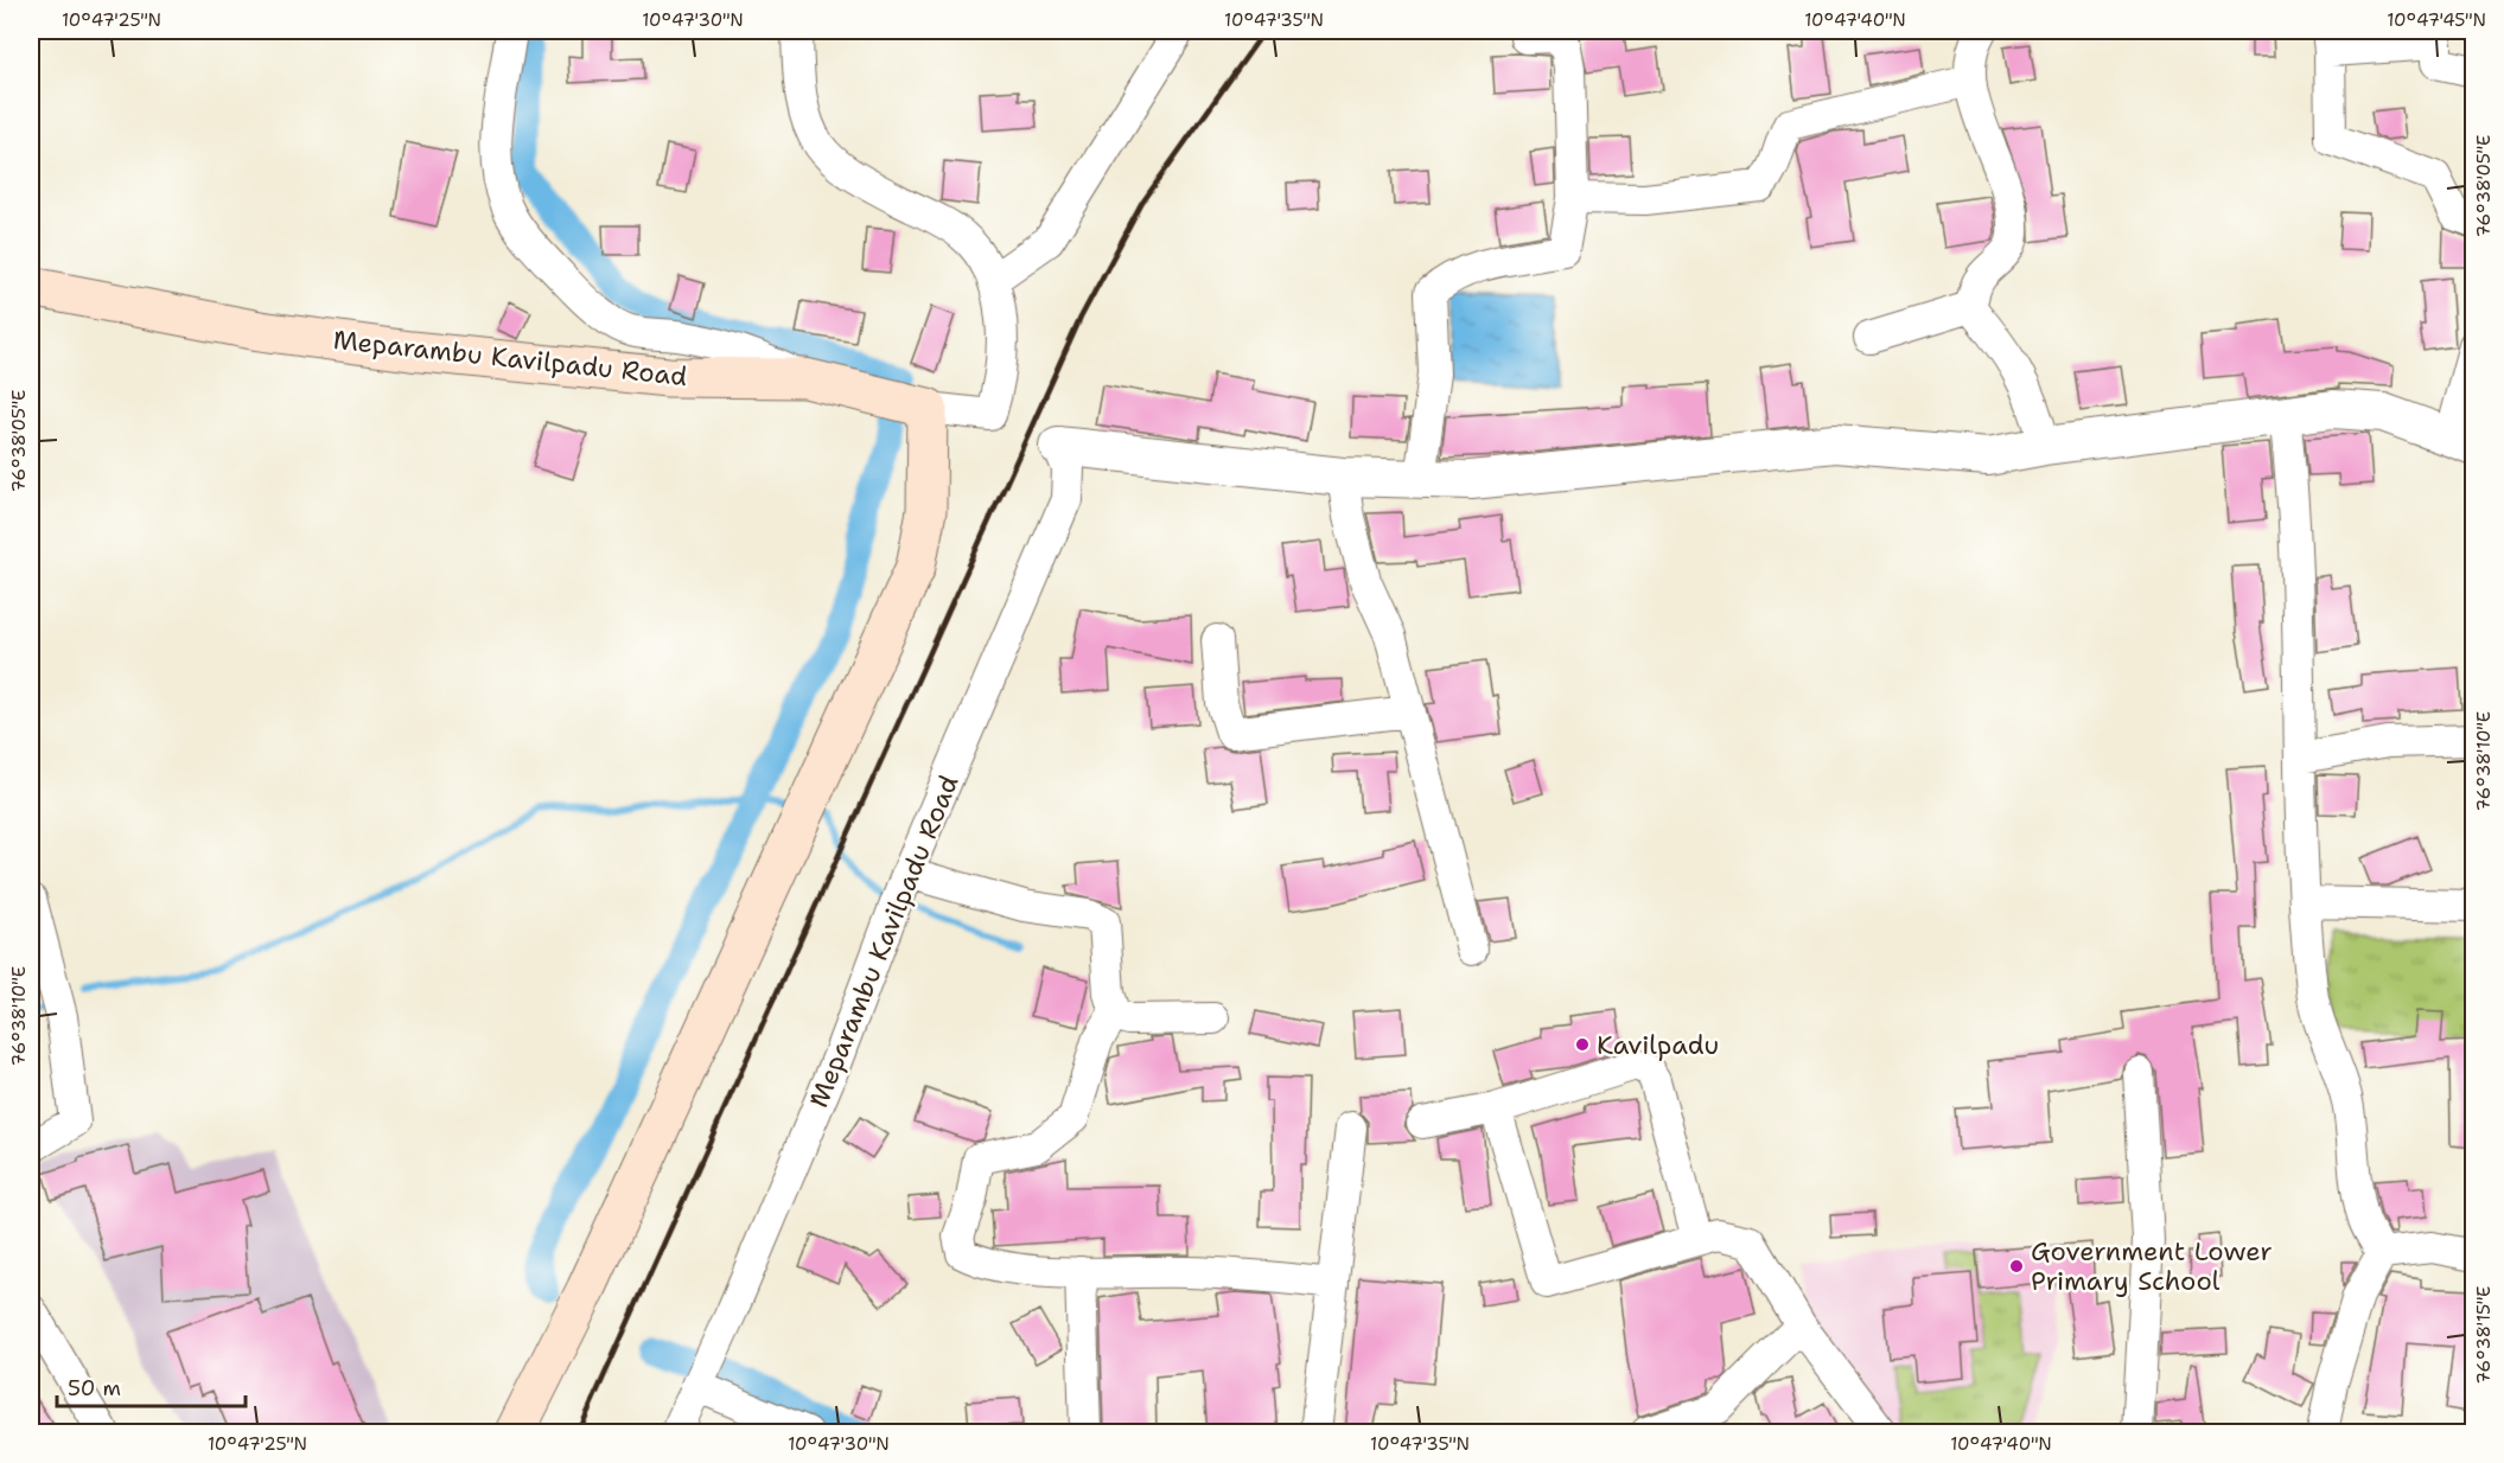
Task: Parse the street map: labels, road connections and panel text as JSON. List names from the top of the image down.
{
  "streets": {
    "main road": ["Meparambu Kavilpadu Road"]
  },
  "places": ["Kavilpadu", "Government Lower Primary School"],
  "scale_bar": "50 m",
  "coordinates": [
    "10°47'25\"N",
    "10°47'30\"N",
    "10°47'35\"N",
    "10°47'40\"N",
    "10°47'45\"N",
    "76°38'05\"E",
    "76°38'10\"E",
    "76°38'15\"E"
  ]
}
